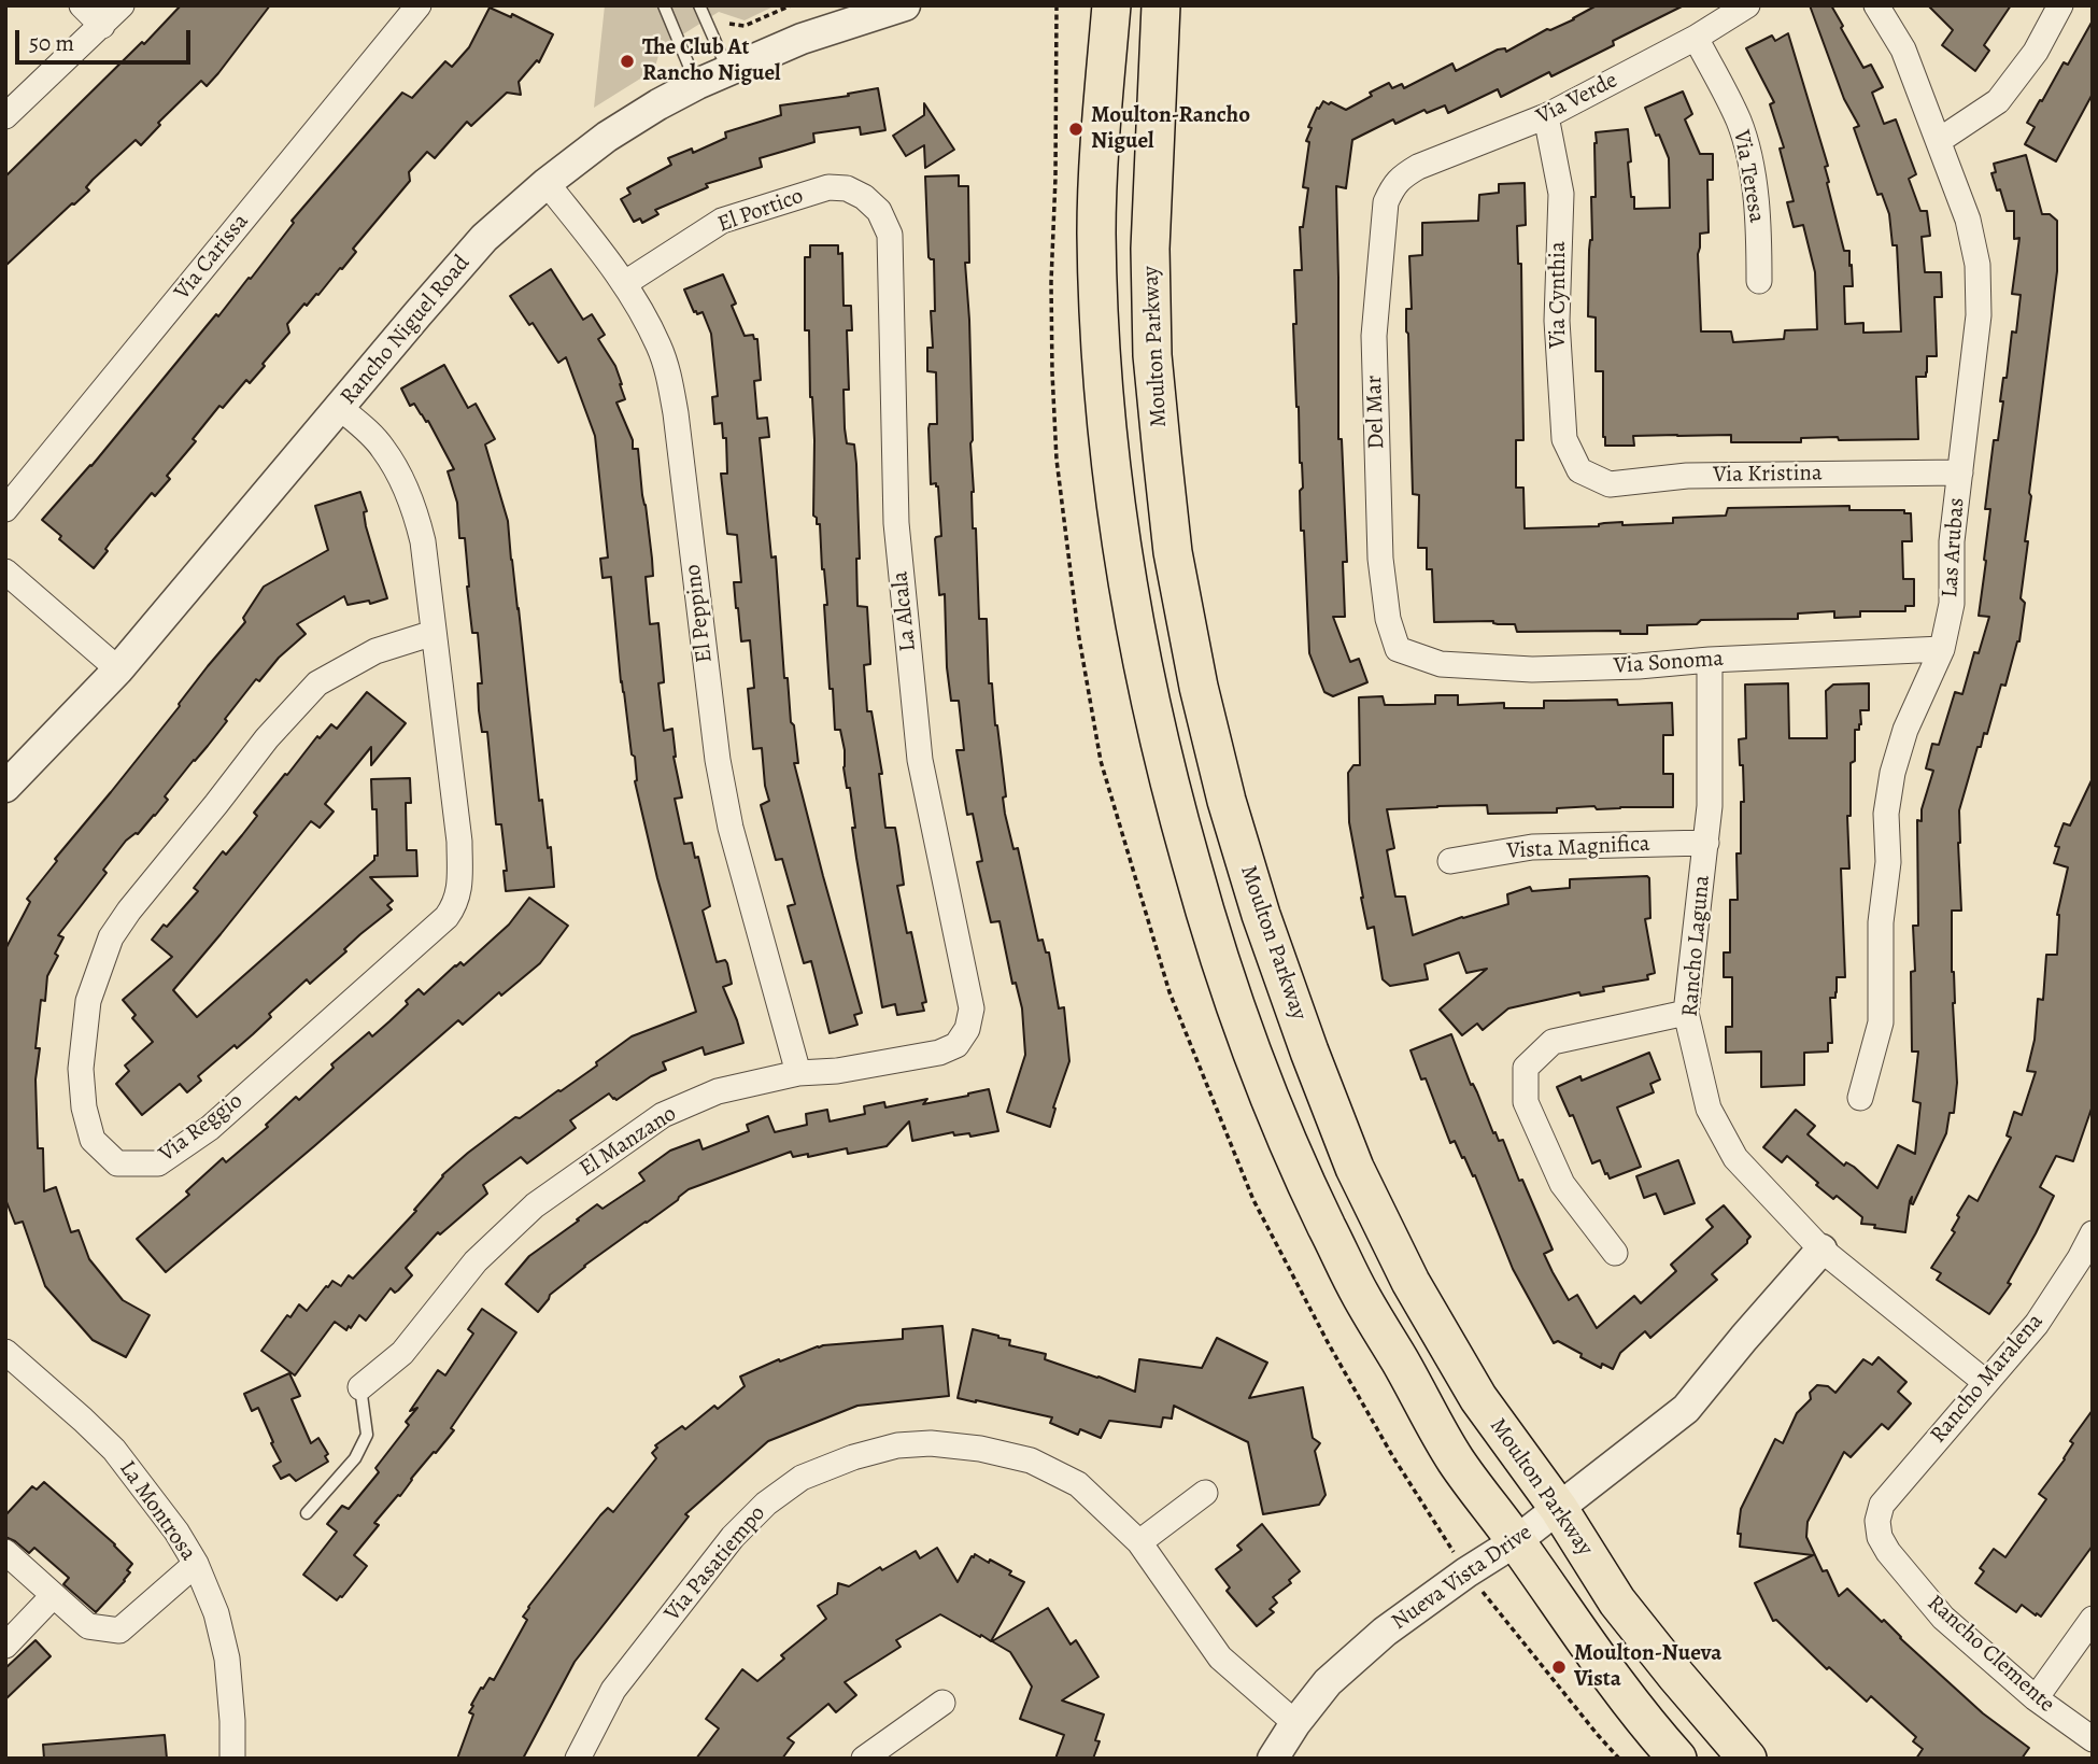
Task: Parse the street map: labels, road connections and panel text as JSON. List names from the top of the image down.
{
  "streets": {
    "main road": ["Moulton Parkway"],
    "street": [
      "Via Verde",
      "Via Teresa",
      "El Portico",
      "Via Carissa",
      "Via Cynthia",
      "Rancho Niguel Road",
      "Del Mar",
      "Via Kristina",
      "Las Arubas",
      "La Alcala",
      "El Peppino",
      "Via Sonoma",
      "Vista Magnifica",
      "Rancho Laguna",
      "Via Reggio",
      "El Manzano",
      "Rancho Maralena",
      "La Montrosa",
      "Via Pasatiempo",
      "Nueva Vista Drive",
      "Rancho Clemente"
    ]
  },
  "crossings": [
    ["Via Verde", "Via Teresa"],
    ["Via Verde", "Via Cynthia"],
    ["Via Verde", "Del Mar"],
    ["El Portico", "La Alcala"],
    ["El Portico", "El Peppino"],
    ["Via Cynthia", "Via Kristina"],
    ["Rancho Niguel Road", "El Peppino"],
    ["Rancho Niguel Road", "Via Reggio"],
    ["Moulton Parkway", "Nueva Vista Drive"],
    ["Del Mar", "Via Sonoma"],
    ["Via Kristina", "Las Arubas"],
    ["Las Arubas", "Via Sonoma"],
    ["La Alcala", "El Manzano"],
    ["El Peppino", "El Manzano"],
    ["Via Sonoma", "Rancho Laguna"],
    ["Vista Magnifica", "Rancho Laguna"],
    ["Rancho Laguna", "Rancho Maralena"],
    ["Rancho Laguna", "Nueva Vista Drive"],
    ["Rancho Maralena", "Rancho Clemente"],
    ["Via Pasatiempo", "Nueva Vista Drive"]
  ],
  "places": ["The Club At Rancho Niguel", "Moulton-Rancho Niguel", "Moulton-Nueva Vista"],
  "scale_bar": "50 m"
}
